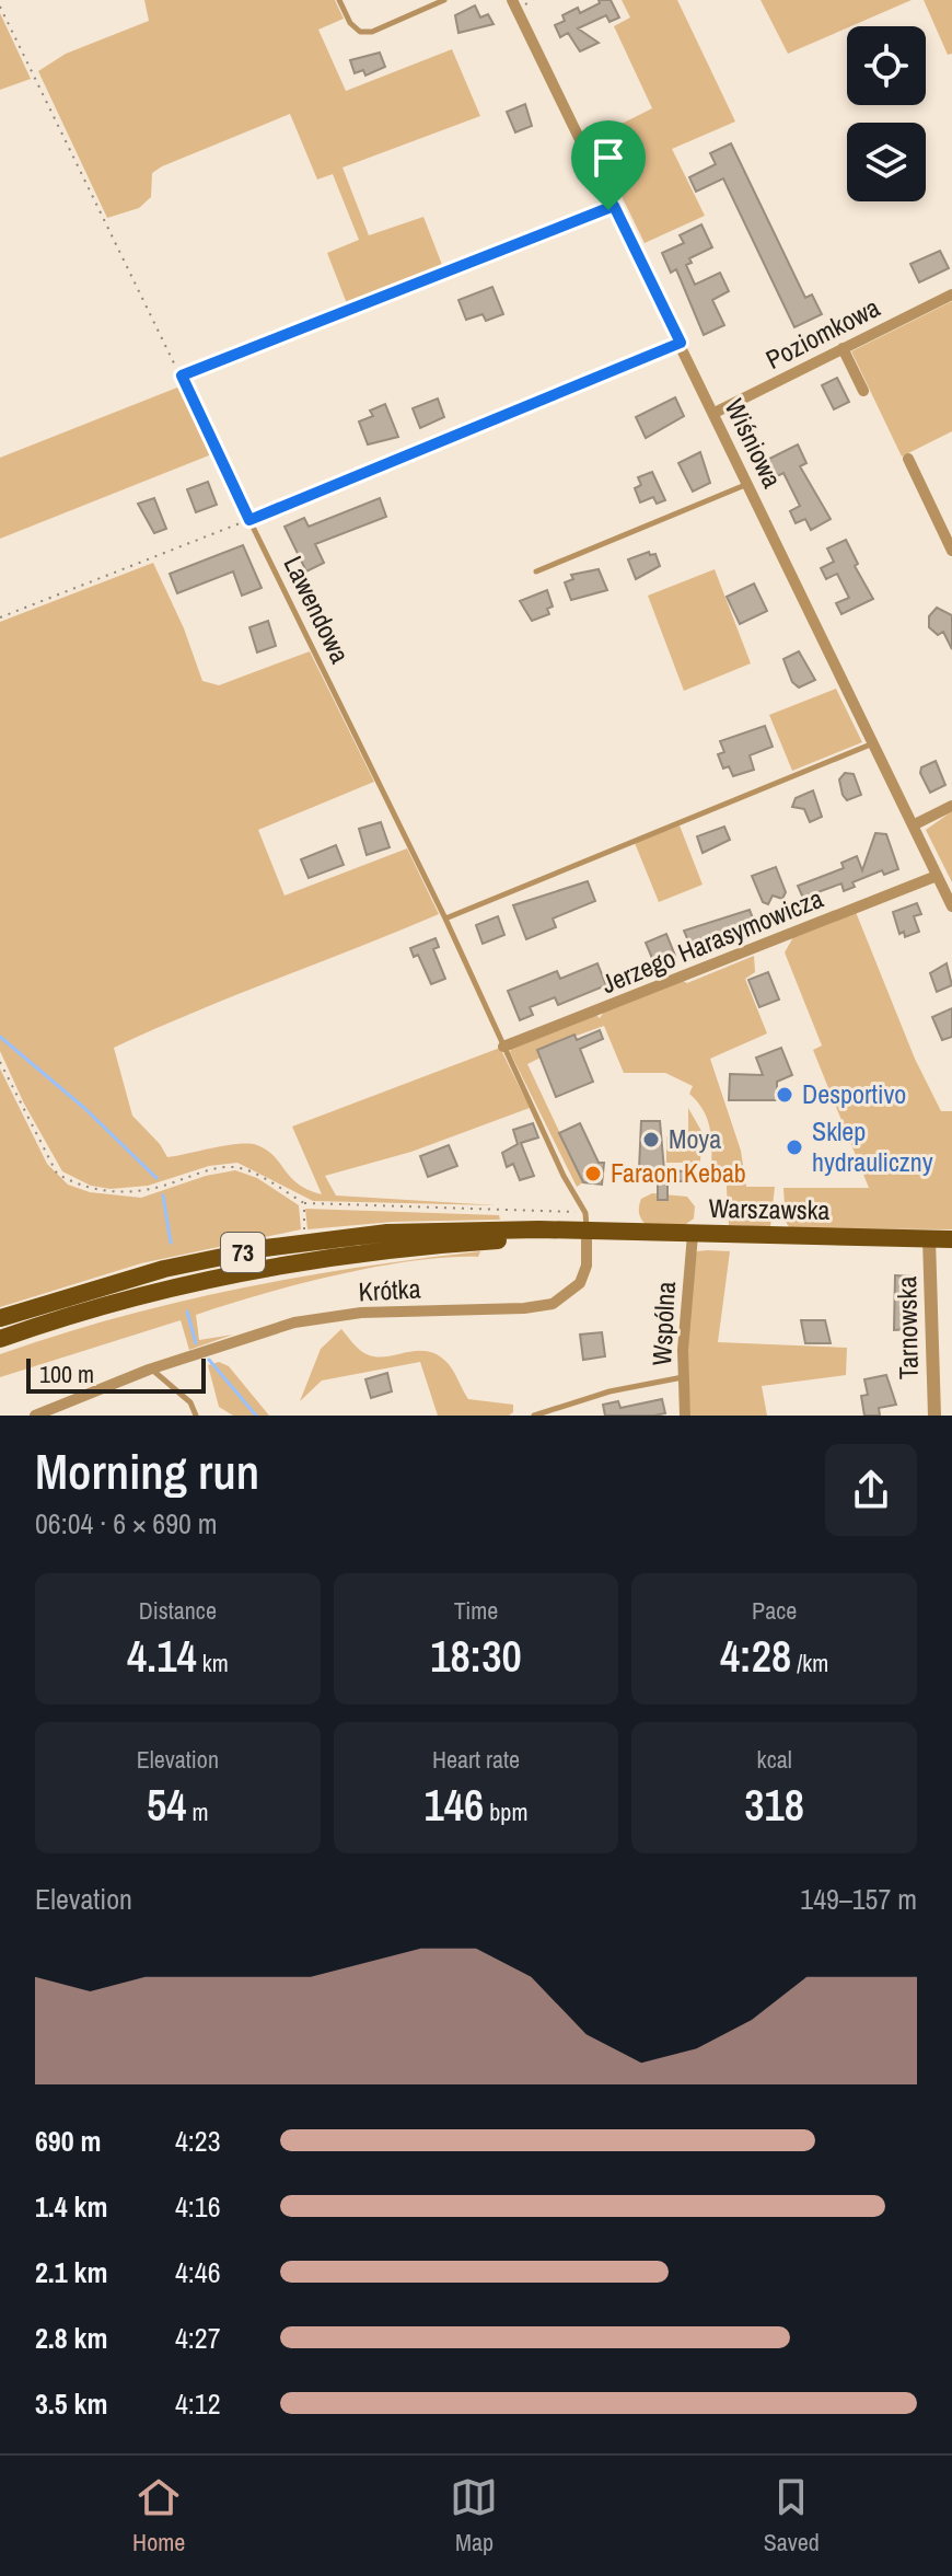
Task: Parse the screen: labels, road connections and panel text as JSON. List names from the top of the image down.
{
  "streets": {
    "main road": ["Warszawska", "73"],
    "street": [
      "Poziomkowa",
      "Wiśniowa",
      "Jerzego Harasymowicza",
      "Krótka",
      "Wspólna",
      "Tarnowska"
    ],
    "lane": ["Lawendowa"]
  },
  "crossings": [
    ["Poziomkowa", "Wiśniowa"],
    ["Wiśniowa", "Jerzego Harasymowicza"],
    ["Lawendowa", "Jerzego Harasymowicza"],
    ["Lawendowa", "Warszawska"],
    ["Lawendowa", "73"],
    ["Lawendowa", "Krótka"],
    ["Warszawska", "73"],
    ["Warszawska", "Krótka"],
    ["Warszawska", "Wspólna"],
    ["Warszawska", "Tarnowska"],
    ["73", "Krótka"]
  ],
  "places": [
    "Desportivo",
    "Moya",
    "Sklep hydrauliczny",
    "Faraon Kebab"
  ],
  "scale_bar": "100 m",
  "page": {
    "scale": "100 m",
    "heading": ["Morning run", "06:04 · 6 × 690 m"],
    "stats": [
      ["Distance", "4.14 km"],
      ["Time", "18:30"],
      ["Pace", "4:28 /km"],
      ["Elevation", "54 m"],
      ["Heart rate", "146 bpm"],
      ["kcal", "318"]
    ],
    "chart": ["Elevation", "149–157 m"],
    "list": [
      {
        "name": "690 m",
        "note": "4:23"
      },
      {
        "name": "1.4 km",
        "note": "4:16"
      },
      {
        "name": "2.1 km",
        "note": "4:46"
      },
      {
        "name": "2.8 km",
        "note": "4:27"
      },
      {
        "name": "3.5 km",
        "note": "4:12"
      }
    ],
    "tabs": ["Home", "Map", "Saved"]
  }
}
